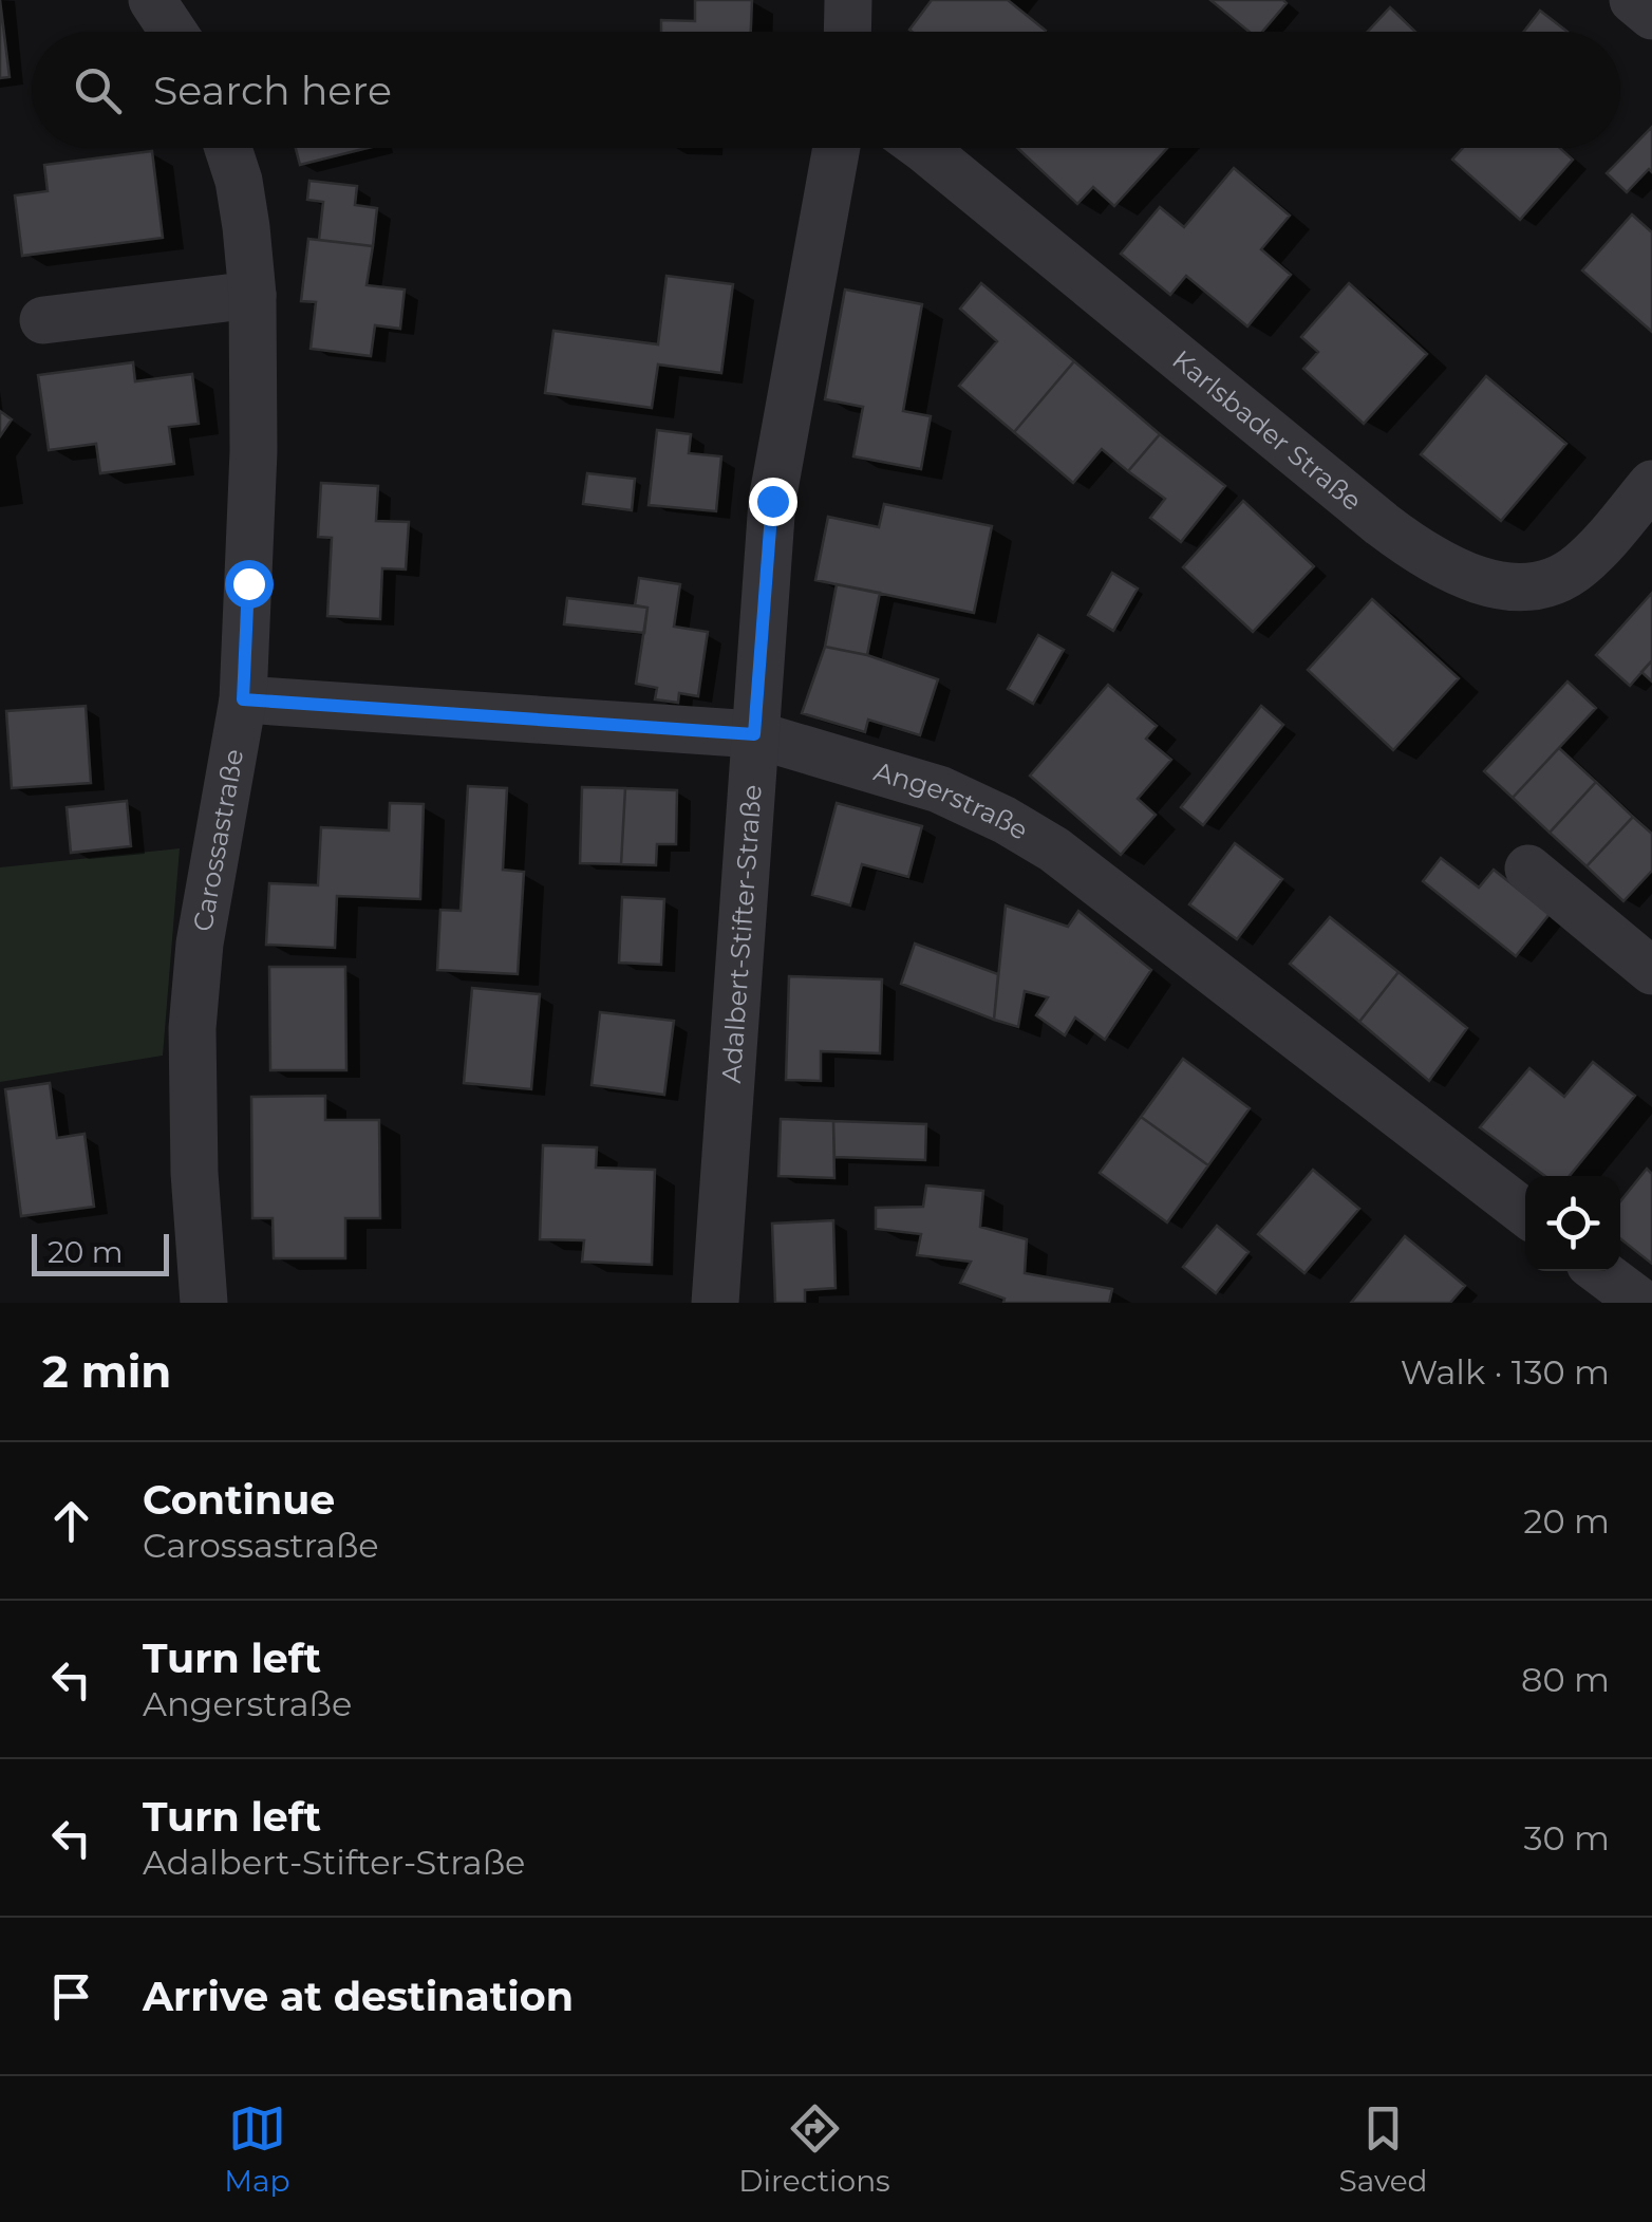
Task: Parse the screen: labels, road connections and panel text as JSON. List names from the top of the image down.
{
  "streets": {
    "street": [
      "Karlsbader Straße",
      "Angerstraße",
      "Carossastraße",
      "Adalbert-Stifter-Straße"
    ]
  },
  "crossings": [
    ["Angerstraße", "Carossastraße"],
    ["Angerstraße", "Adalbert-Stifter-Straße"]
  ],
  "scale_bar": "20 m",
  "page": {
    "search": "Search here",
    "scale": "20 m",
    "heading": ["2 min", "Walk · 130 m"],
    "list": [
      ["Continue", "Carossastraße", "20 m"],
      ["Turn left", "Angerstraße", "80 m"],
      ["Turn left", "Adalbert-Stifter-Straße", "30 m"],
      "Arrive at destination"
    ],
    "nav": ["Map", "Directions", "Saved"]
  }
}
